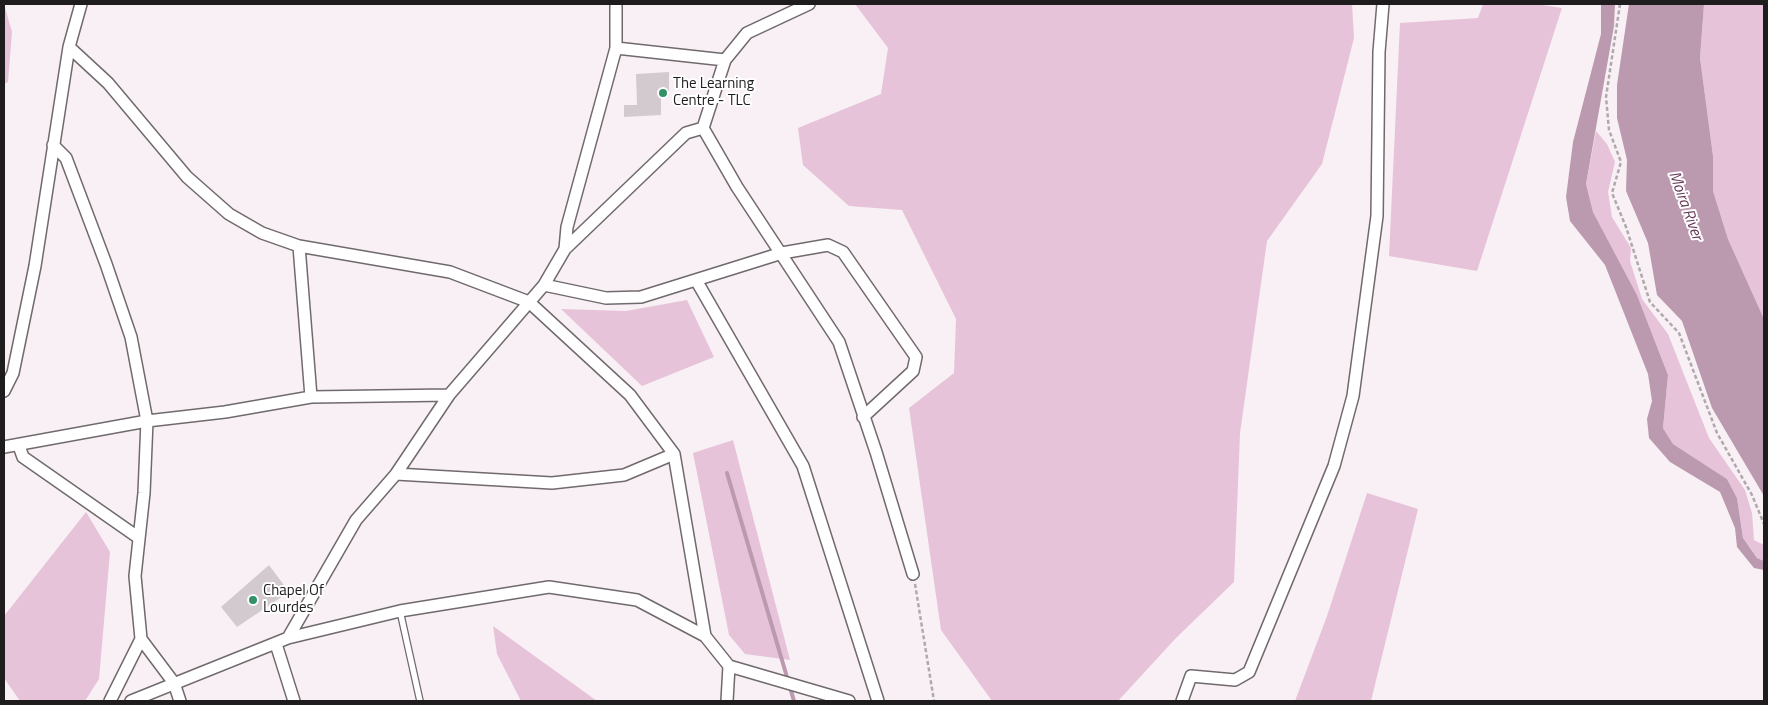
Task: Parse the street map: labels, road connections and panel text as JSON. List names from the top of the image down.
{
  "water": ["Moira River"],
  "places": ["The Learning Centre - TLC", "Chapel Of Lourdes"]
}
